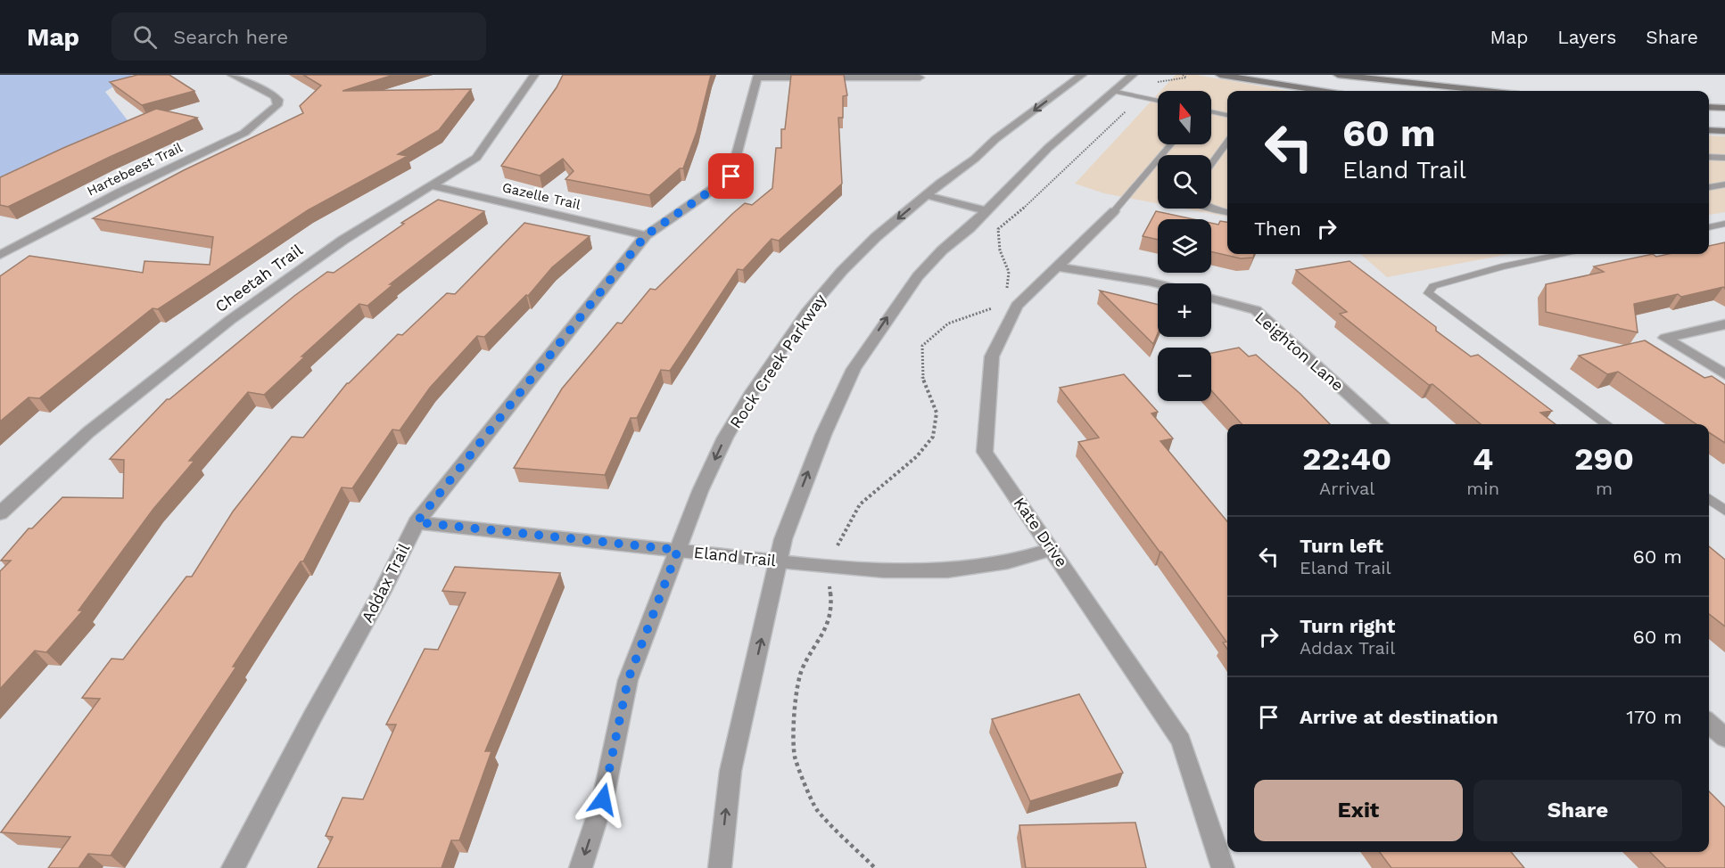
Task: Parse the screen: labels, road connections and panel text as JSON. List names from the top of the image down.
{
  "streets": {
    "street": [
      "Hartebeest Trail",
      "Gazelle Trail",
      "Cheetah Trail",
      "Leighton Lane",
      "Rock Creek Parkway",
      "Kate Drive",
      "Eland Trail",
      "Addax Trail"
    ]
  },
  "crossings": [
    ["Gazelle Trail", "Cheetah Trail"],
    ["Gazelle Trail", "Addax Trail"],
    ["Rock Creek Parkway", "Eland Trail"],
    ["Kate Drive", "Eland Trail"],
    ["Eland Trail", "Addax Trail"]
  ],
  "north": "top",
  "page": {
    "header": "Map",
    "search": "Search here",
    "nav": ["Map", "Layers", "Share"],
    "map_buttons": ["+", "−"],
    "turn": ["60 m", "Eland Trail"],
    "then": "Then",
    "eta": [
      "22:40",
      "Arrival",
      "4",
      "min",
      "290",
      "m"
    ],
    "list": [
      {
        "name": "Turn left",
        "note": "Eland Trail",
        "value": "60 m"
      },
      {
        "name": "Turn right",
        "note": "Addax Trail",
        "value": "60 m"
      },
      {
        "name": "Arrive at destination",
        "value": "170 m"
      }
    ],
    "buttons": ["Exit", "Share"]
  }
}
